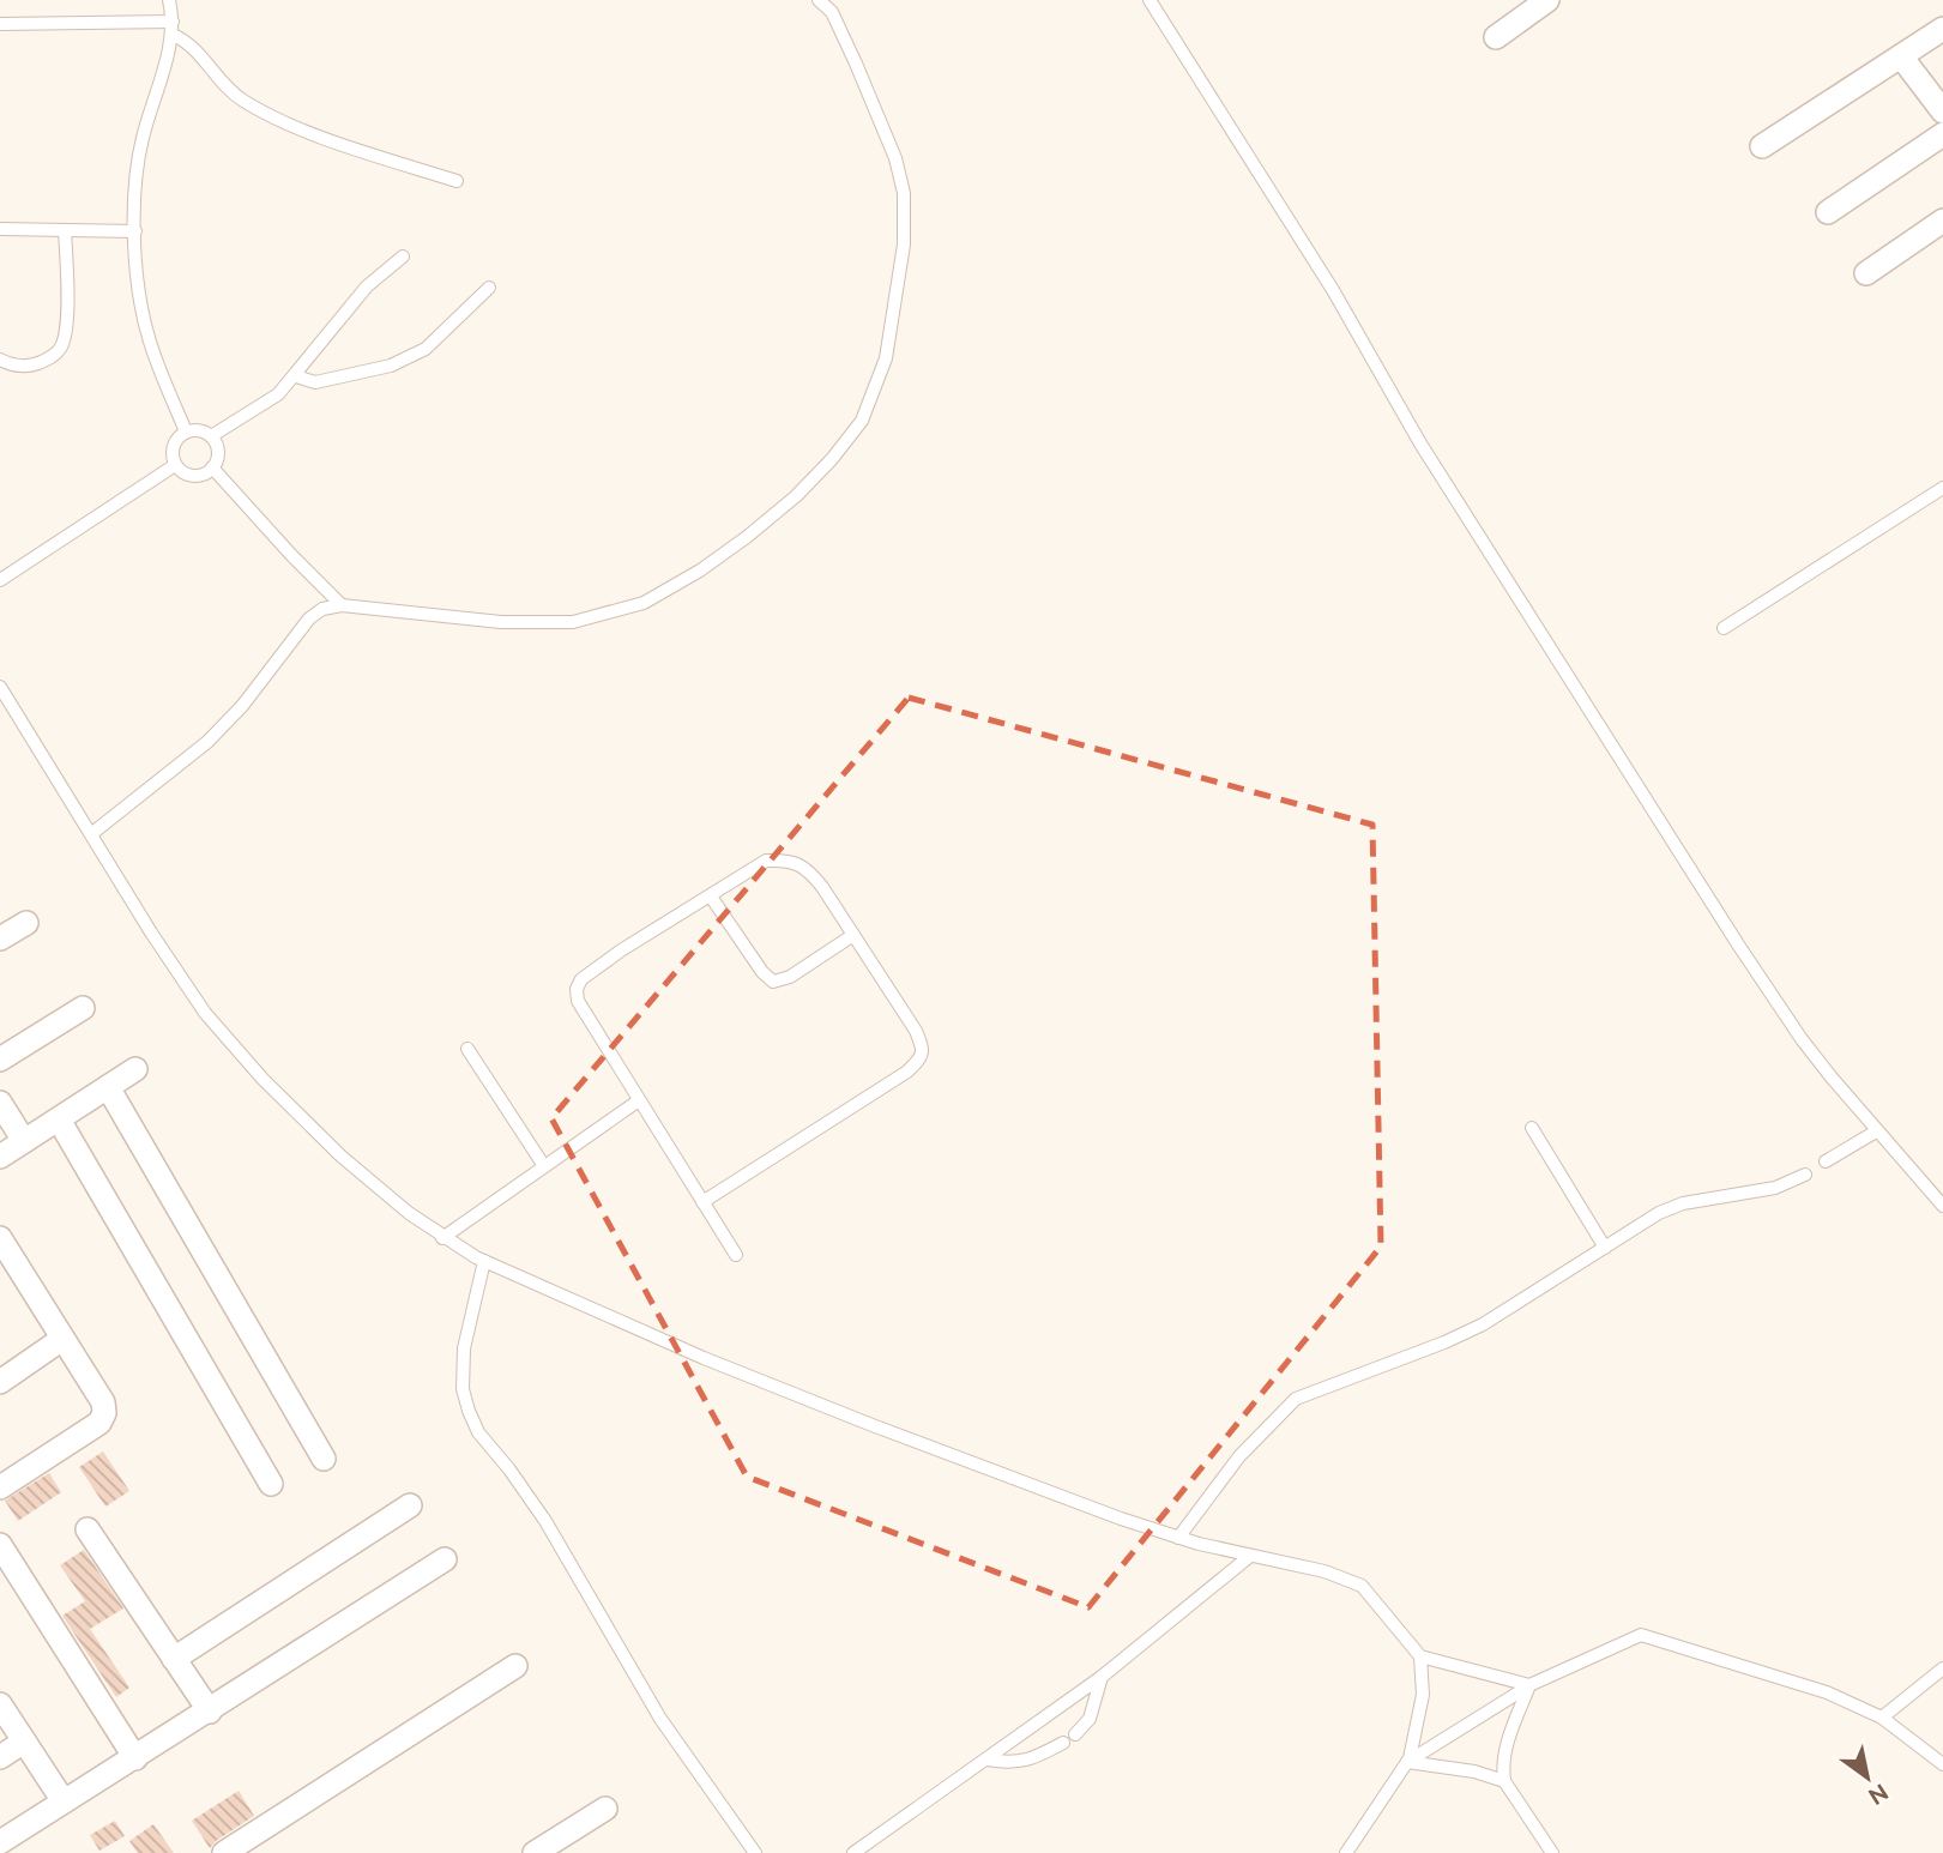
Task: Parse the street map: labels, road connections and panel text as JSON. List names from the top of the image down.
{
  "north": "bottom right"
}
